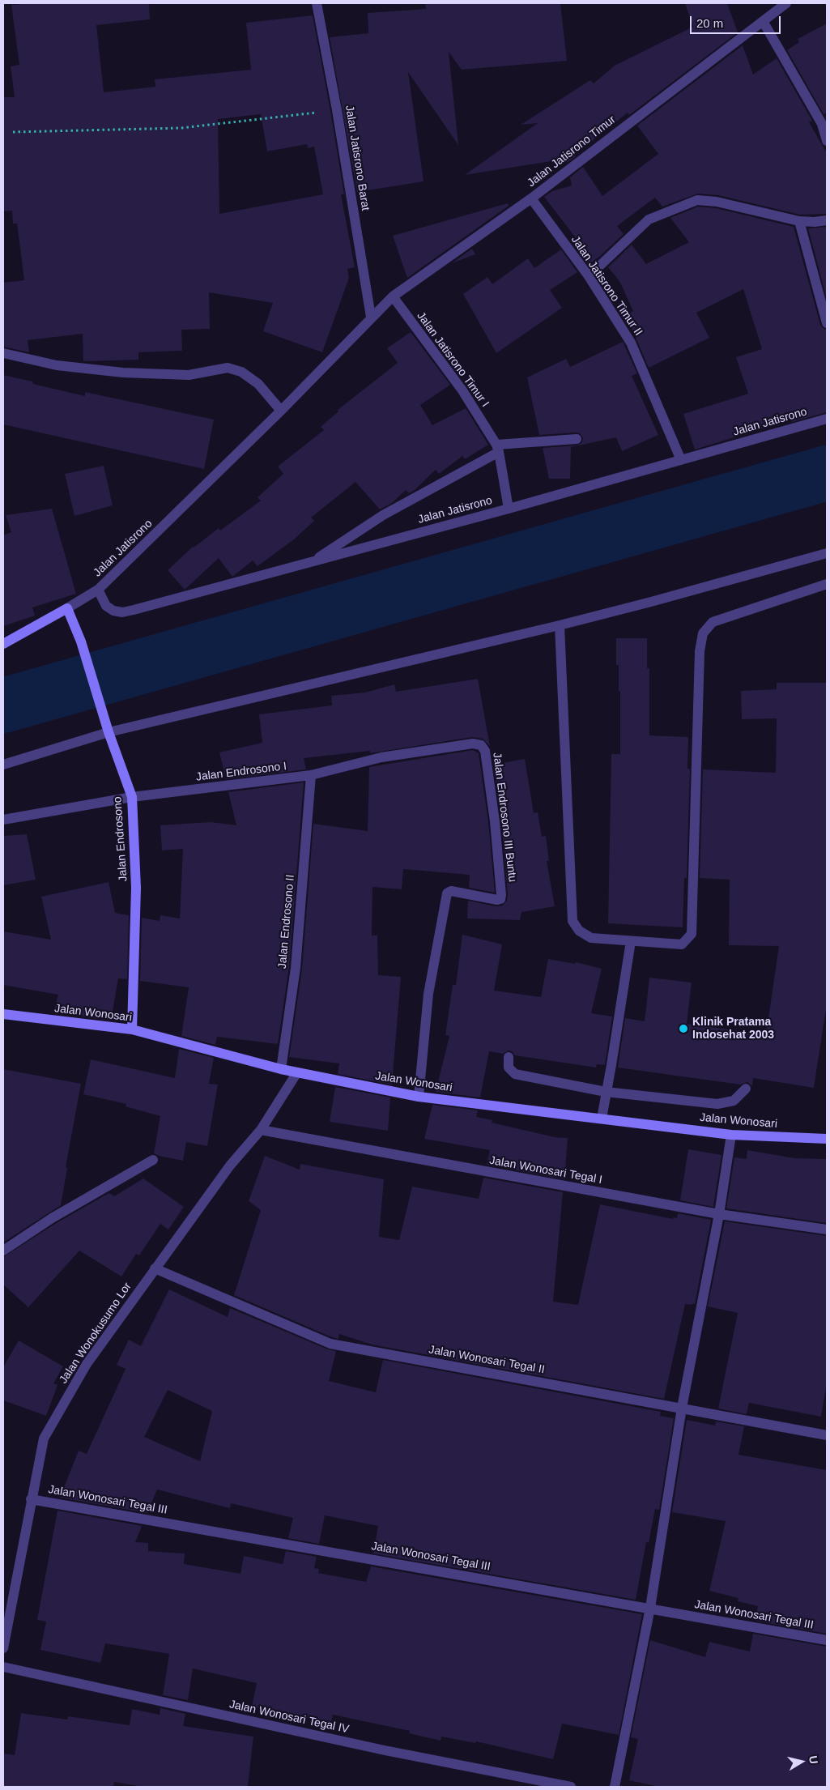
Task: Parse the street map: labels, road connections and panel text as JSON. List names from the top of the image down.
{
  "streets": {
    "main road": ["Jalan Endrosono", "Jalan Wonosari"],
    "street": [
      "Jalan Jatisrono Timur",
      "Jalan Jatisrono Barat",
      "Jalan Jatisrono Timur II",
      "Jalan Jatisrono Timur I",
      "Jalan Jatisrono",
      "Jalan Endrosono I",
      "Jalan Endrosono III Buntu",
      "Jalan Endrosono II",
      "Jalan Wonosari Tegal I",
      "Jalan Wonokusumo Lor",
      "Jalan Wonosari Tegal II",
      "Jalan Wonosari Tegal III",
      "Jalan Wonosari Tegal IV"
    ]
  },
  "crossings": [
    ["Jalan Jatisrono Timur", "Jalan Jatisrono Barat"],
    ["Jalan Jatisrono Timur", "Jalan Jatisrono Timur II"],
    ["Jalan Jatisrono Timur", "Jalan Jatisrono Timur I"],
    ["Jalan Jatisrono Timur", "Jalan Jatisrono"],
    ["Jalan Jatisrono Barat", "Jalan Jatisrono"],
    ["Jalan Jatisrono Timur II", "Jalan Jatisrono"],
    ["Jalan Jatisrono Timur I", "Jalan Jatisrono"],
    ["Jalan Jatisrono", "Jalan Endrosono"],
    ["Jalan Endrosono I", "Jalan Endrosono III Buntu"],
    ["Jalan Endrosono I", "Jalan Endrosono"],
    ["Jalan Endrosono I", "Jalan Endrosono II"],
    ["Jalan Endrosono III Buntu", "Jalan Wonosari"],
    ["Jalan Endrosono", "Jalan Wonosari"],
    ["Jalan Endrosono II", "Jalan Wonosari"],
    ["Jalan Wonosari", "Jalan Wonokusumo Lor"],
    ["Jalan Wonosari Tegal I", "Jalan Wonokusumo Lor"],
    ["Jalan Wonokusumo Lor", "Jalan Wonosari Tegal II"],
    ["Jalan Wonokusumo Lor", "Jalan Wonosari Tegal III"]
  ],
  "places": ["Klinik Pratama Indosehat 2003"],
  "scale_bar": "20 m",
  "north": "right"
}
